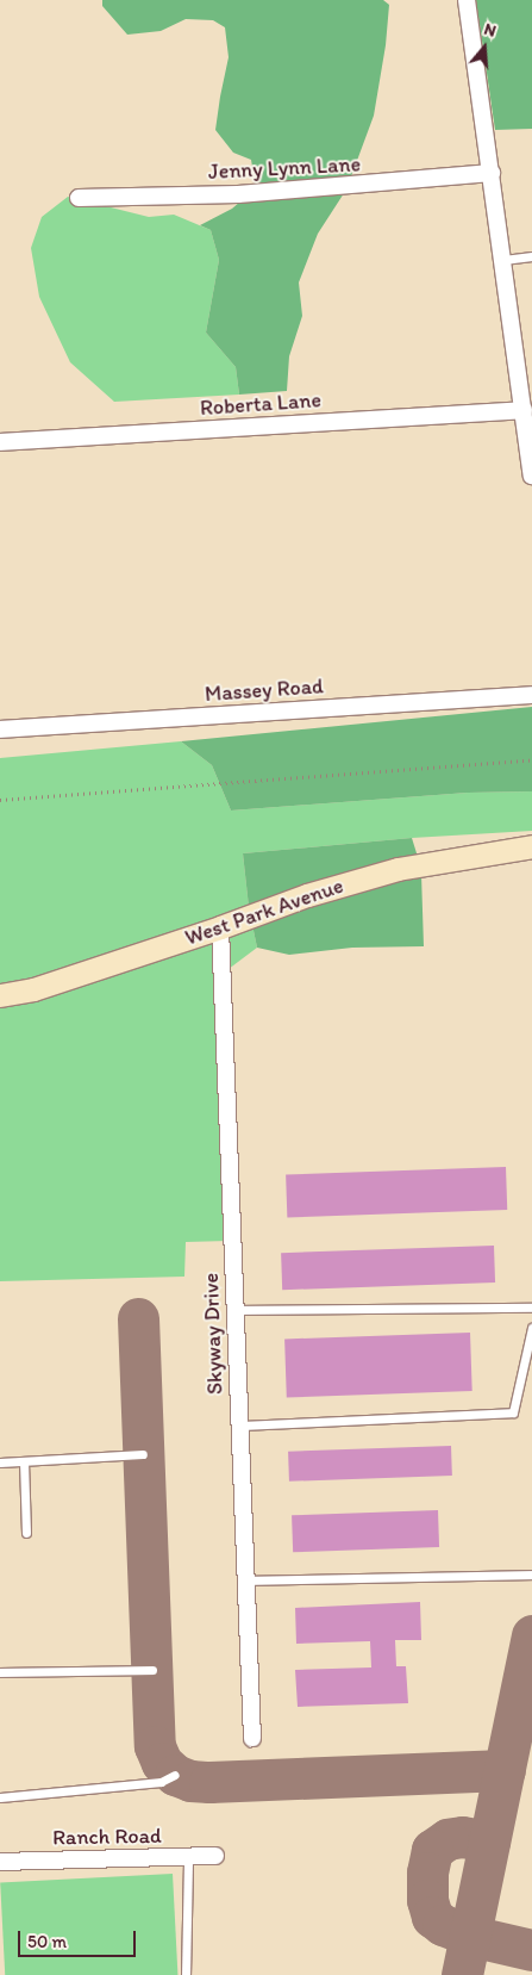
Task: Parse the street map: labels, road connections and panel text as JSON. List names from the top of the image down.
{
  "streets": {
    "street": [
      "Jenny Lynn Lane",
      "Roberta Lane",
      "Massey Road",
      "West Park Avenue",
      "Skyway Drive",
      "Ranch Road"
    ]
  },
  "crossings": [
    ["West Park Avenue", "Skyway Drive"]
  ],
  "scale_bar": "50 m",
  "north": "top"
}
